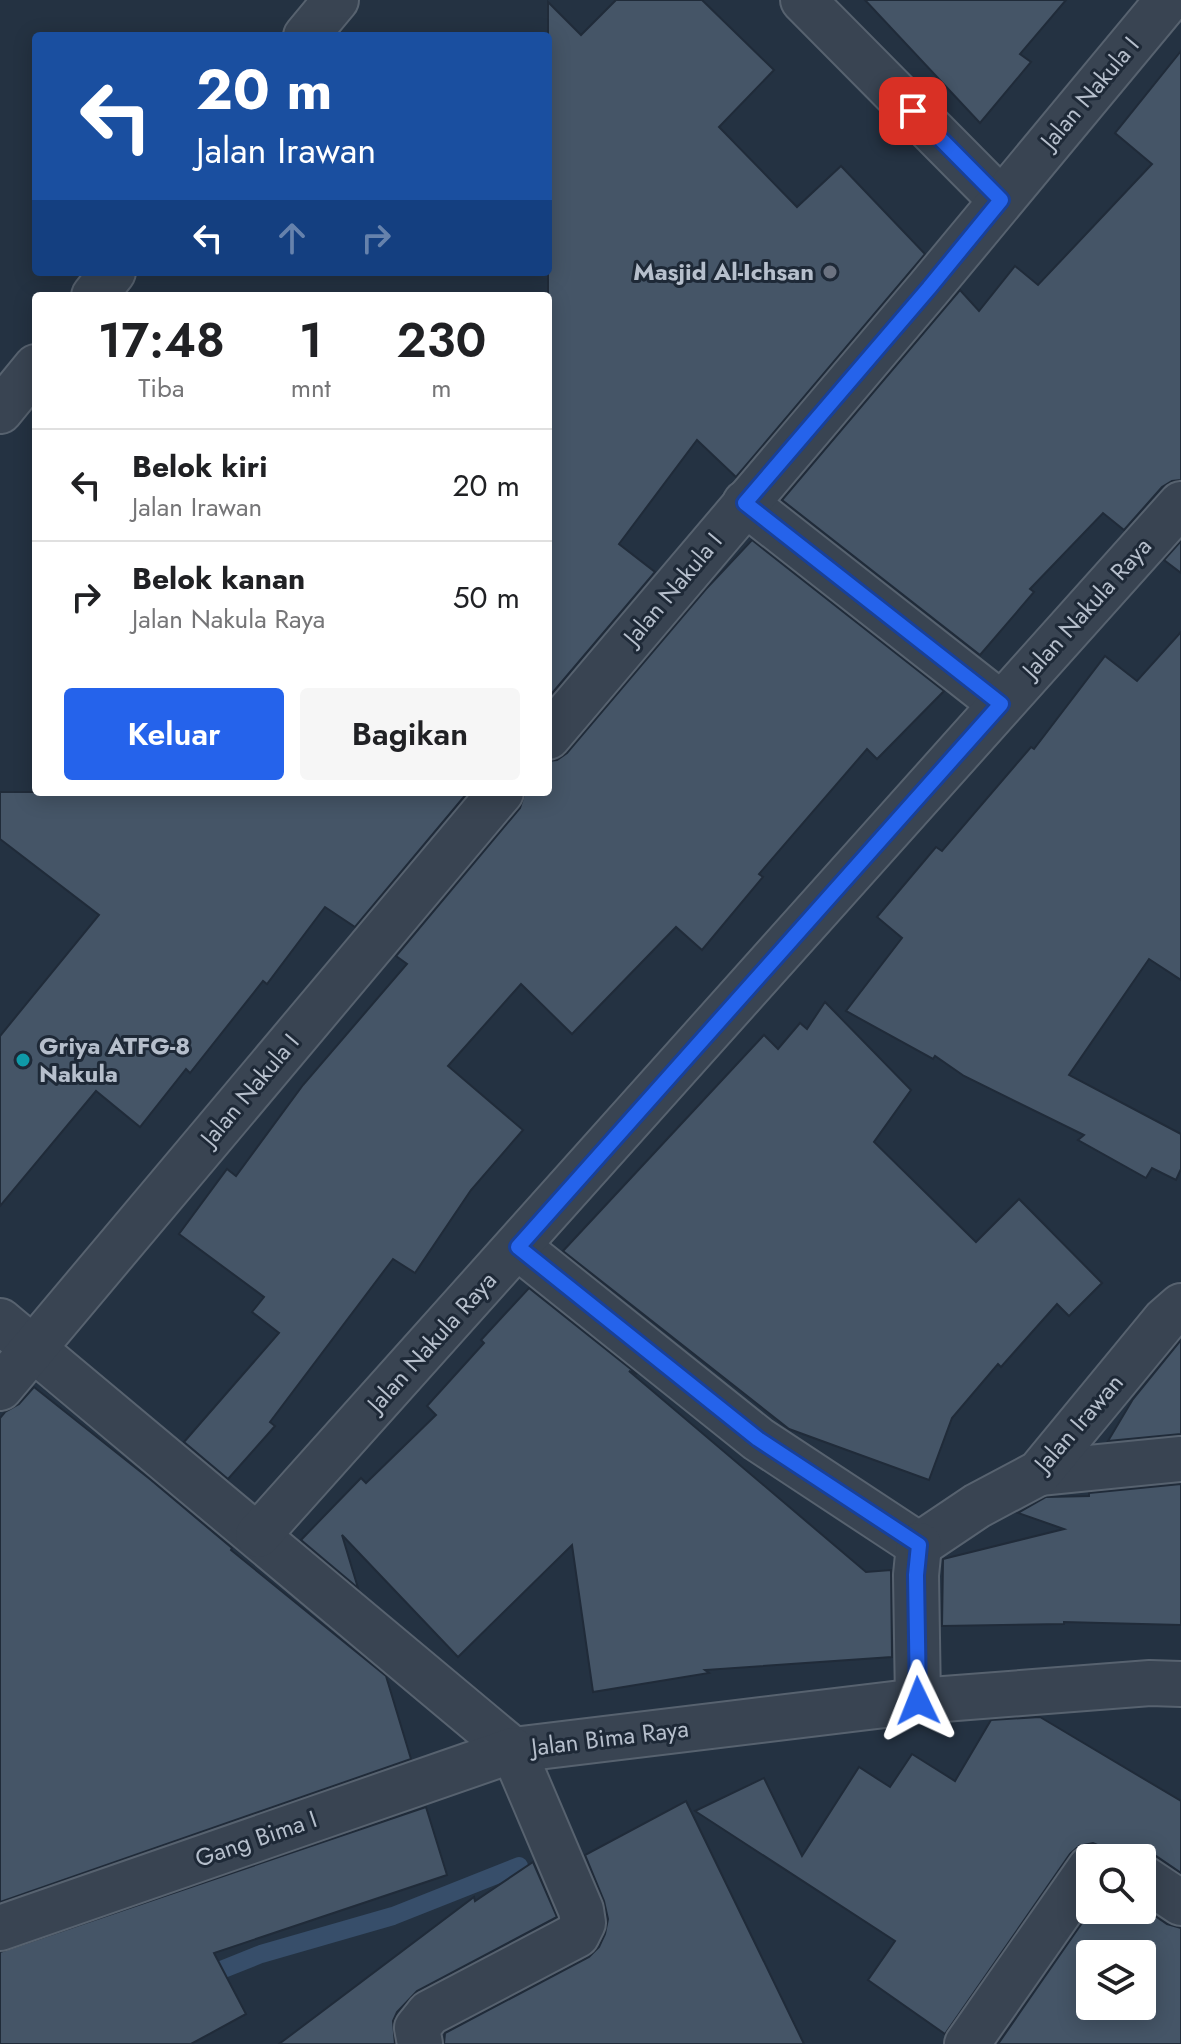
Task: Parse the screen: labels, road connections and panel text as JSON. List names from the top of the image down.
{
  "streets": {
    "street": [
      "Jalan Nakula I",
      "Jalan Nakula Raya",
      "Jalan Irawan",
      "Jalan Bima Raya",
      "Gang Bima I"
    ]
  },
  "crossings": [
    ["Jalan Nakula I", "Jalan Bima Raya"],
    ["Jalan Nakula Raya", "Jalan Bima Raya"],
    ["Jalan Bima Raya", "Gang Bima I"]
  ],
  "places": ["Masjid Al-Ichsan", "Griya ATFG-8 Nakula"],
  "page": {
    "turn": ["20 m", "Jalan Irawan"],
    "eta": [
      "17:48",
      "Tiba",
      "1",
      "mnt",
      "230",
      "m"
    ],
    "list": [
      {
        "name": "Belok kiri",
        "note": "Jalan Irawan",
        "value": "20 m"
      },
      {
        "name": "Belok kanan",
        "note": "Jalan Nakula Raya",
        "value": "50 m"
      }
    ],
    "buttons": ["Keluar", "Bagikan"]
  }
}
